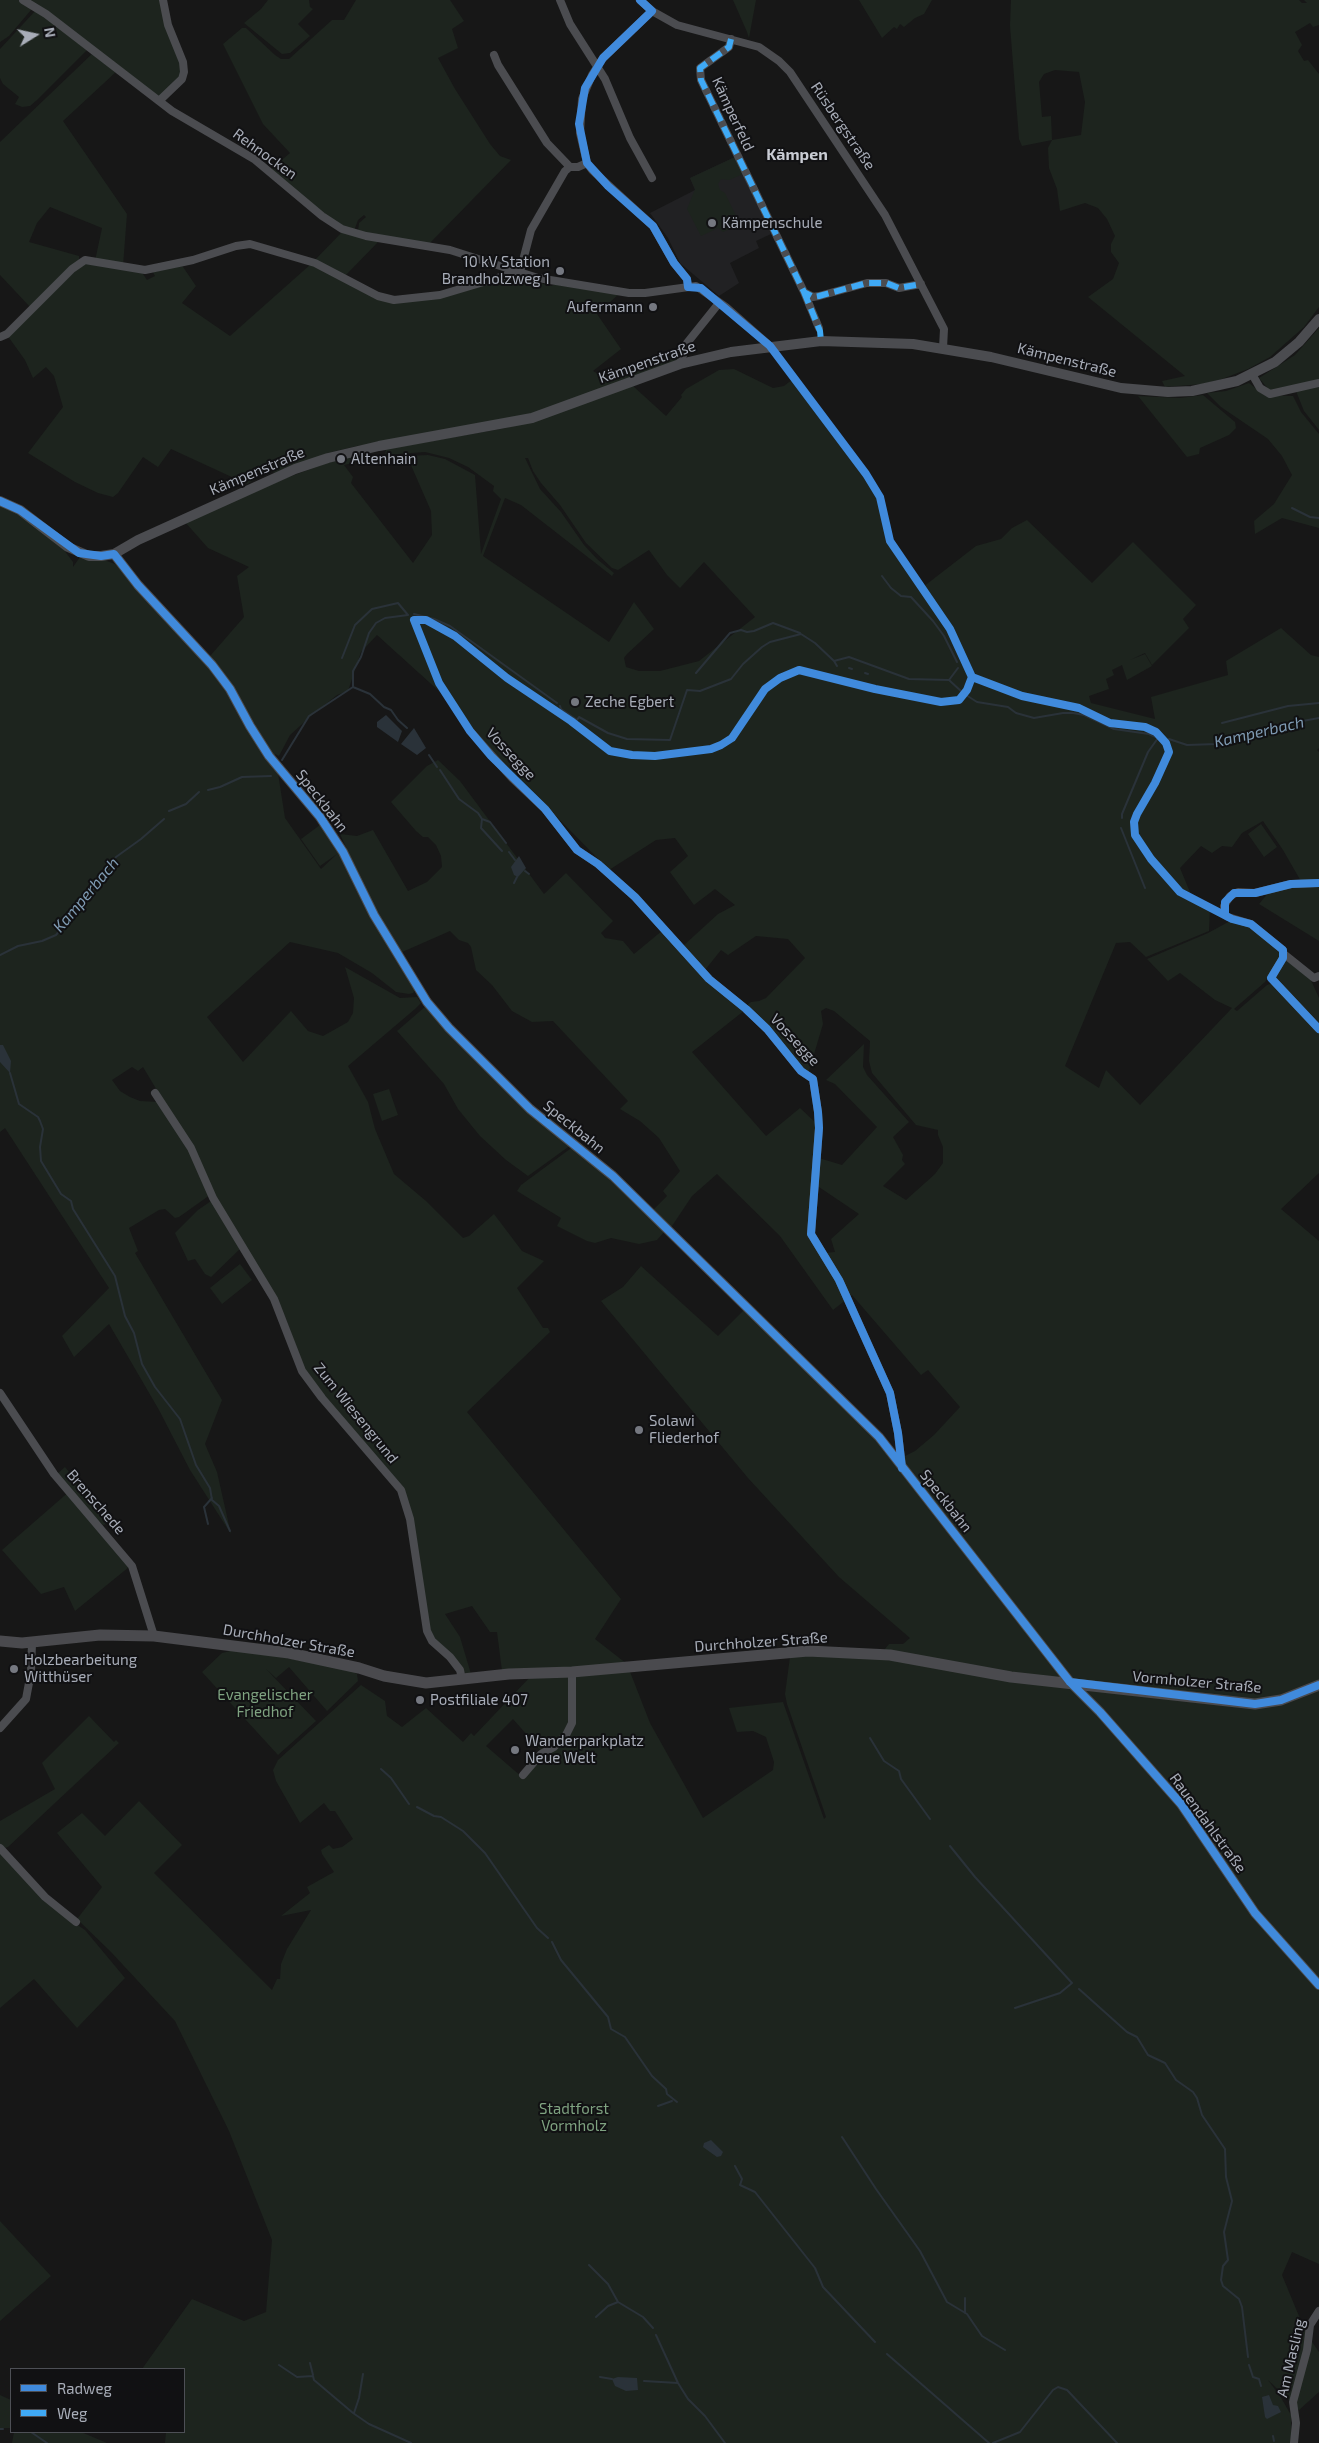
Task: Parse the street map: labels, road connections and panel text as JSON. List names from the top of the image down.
{
  "streets": {
    "main road": ["Durchholzer Straße", "Vormholzer Straße"],
    "street": [
      "Kämperfeld",
      "Rüsbergstraße",
      "Rehnocken",
      "Kämpenstraße",
      "Vossegge",
      "Speckbahn",
      "Zum Wiesengrund",
      "Brenschede",
      "Rauendahlstraße",
      "Am Masling"
    ]
  },
  "crossings": [
    ["Kämperfeld", "Rüsbergstraße"],
    ["Rüsbergstraße", "Kämpenstraße"],
    ["Kämpenstraße", "Speckbahn"],
    ["Vossegge", "Speckbahn"],
    ["Speckbahn", "Durchholzer Straße"],
    ["Speckbahn", "Vormholzer Straße"],
    ["Speckbahn", "Rauendahlstraße"],
    ["Zum Wiesengrund", "Durchholzer Straße"],
    ["Brenschede", "Durchholzer Straße"],
    ["Durchholzer Straße", "Vormholzer Straße"],
    ["Durchholzer Straße", "Rauendahlstraße"],
    ["Vormholzer Straße", "Rauendahlstraße"]
  ],
  "districts": ["Kämpen"],
  "water": ["Kamperbach"],
  "parks": ["Evangelischer Friedhof", "Stadtforst Vormholz"],
  "places": [
    "Kämpenschule",
    "10 kV Station Brandholzweg 1",
    "Aufermann",
    "Altenhain",
    "Zeche Egbert",
    "Solawi Fliederhof",
    "Holzbearbeitung Witthüser",
    "Postfiliale 407",
    "Wanderparkplatz Neue Welt"
  ],
  "legend": ["Radweg", "Weg"],
  "north": "right"
}
